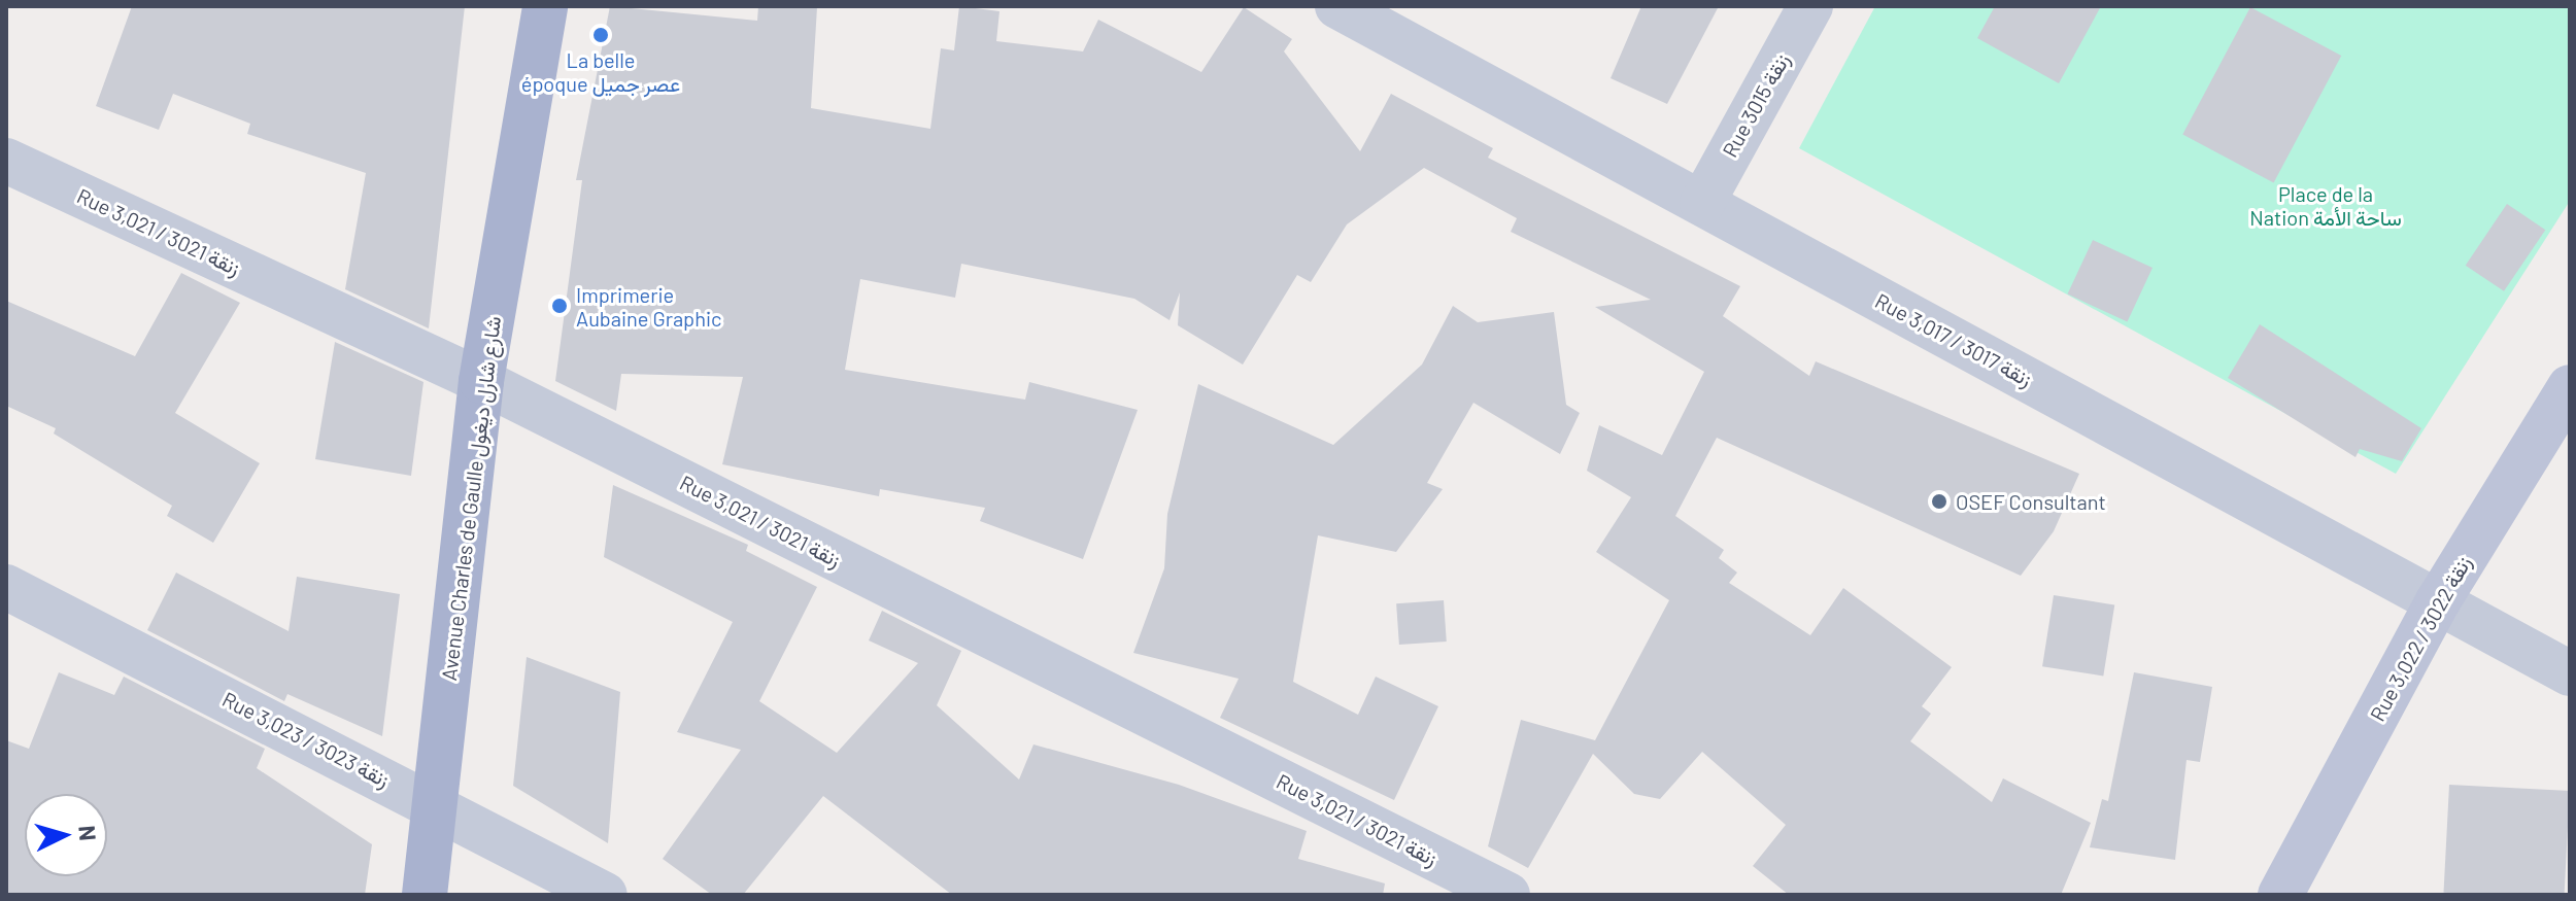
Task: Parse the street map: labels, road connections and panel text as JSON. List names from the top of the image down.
{
  "streets": {
    "main road": ["Avenue Charles de Gaulle شارع شارل ديغول"],
    "street": [
      "Rue 3015 زنقة",
      "Rue 3,021 / زنقة 3021",
      "Rue 3,017 / زنقة 3017",
      "Rue 3,022 / زنقة 3022",
      "Rue 3,023 / زنقة 3023"
    ]
  },
  "crossings": [
    ["Rue 3015 زنقة", "Rue 3,017 / زنقة 3017"],
    ["Rue 3,021 / زنقة 3021", "Avenue Charles de Gaulle شارع شارل ديغول"],
    ["Rue 3,017 / زنقة 3017", "Rue 3,022 / زنقة 3022"],
    ["Avenue Charles de Gaulle شارع شارل ديغول", "Rue 3,023 / زنقة 3023"]
  ],
  "parks": ["Place de la Nation ساحة الأمة"],
  "places": ["La belle époque عصر جميل", "Imprimerie Aubaine Graphic", "OSEF Consultant"],
  "north": "right"
}
